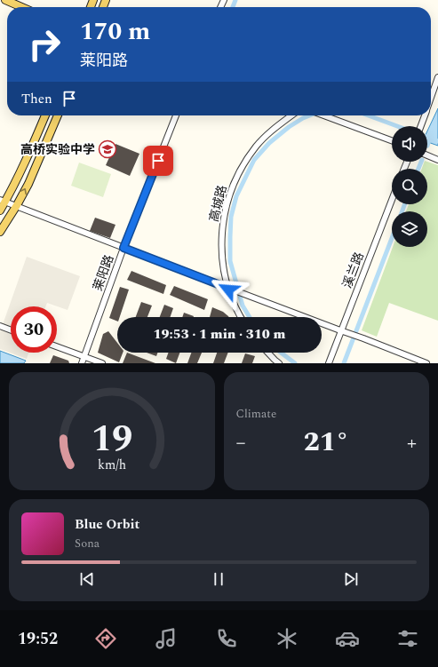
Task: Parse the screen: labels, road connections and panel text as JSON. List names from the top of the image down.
{
  "streets": {
    "street": ["高城路", "溪兰路", "莱阳路"]
  },
  "places": {
    "school or university": ["高桥实验中学"]
  },
  "page": {
    "turn": ["170 m", "莱阳路"],
    "then": "Then",
    "limit": "30",
    "trip": "19:53 · 1 min · 310 m",
    "tile": "Climate",
    "heat": ["−", "21°", "+"],
    "song": ["Blue Orbit", "Sona"],
    "tabs": "19:52",
    "gauge": ["19", "km/h"]
  }
}
